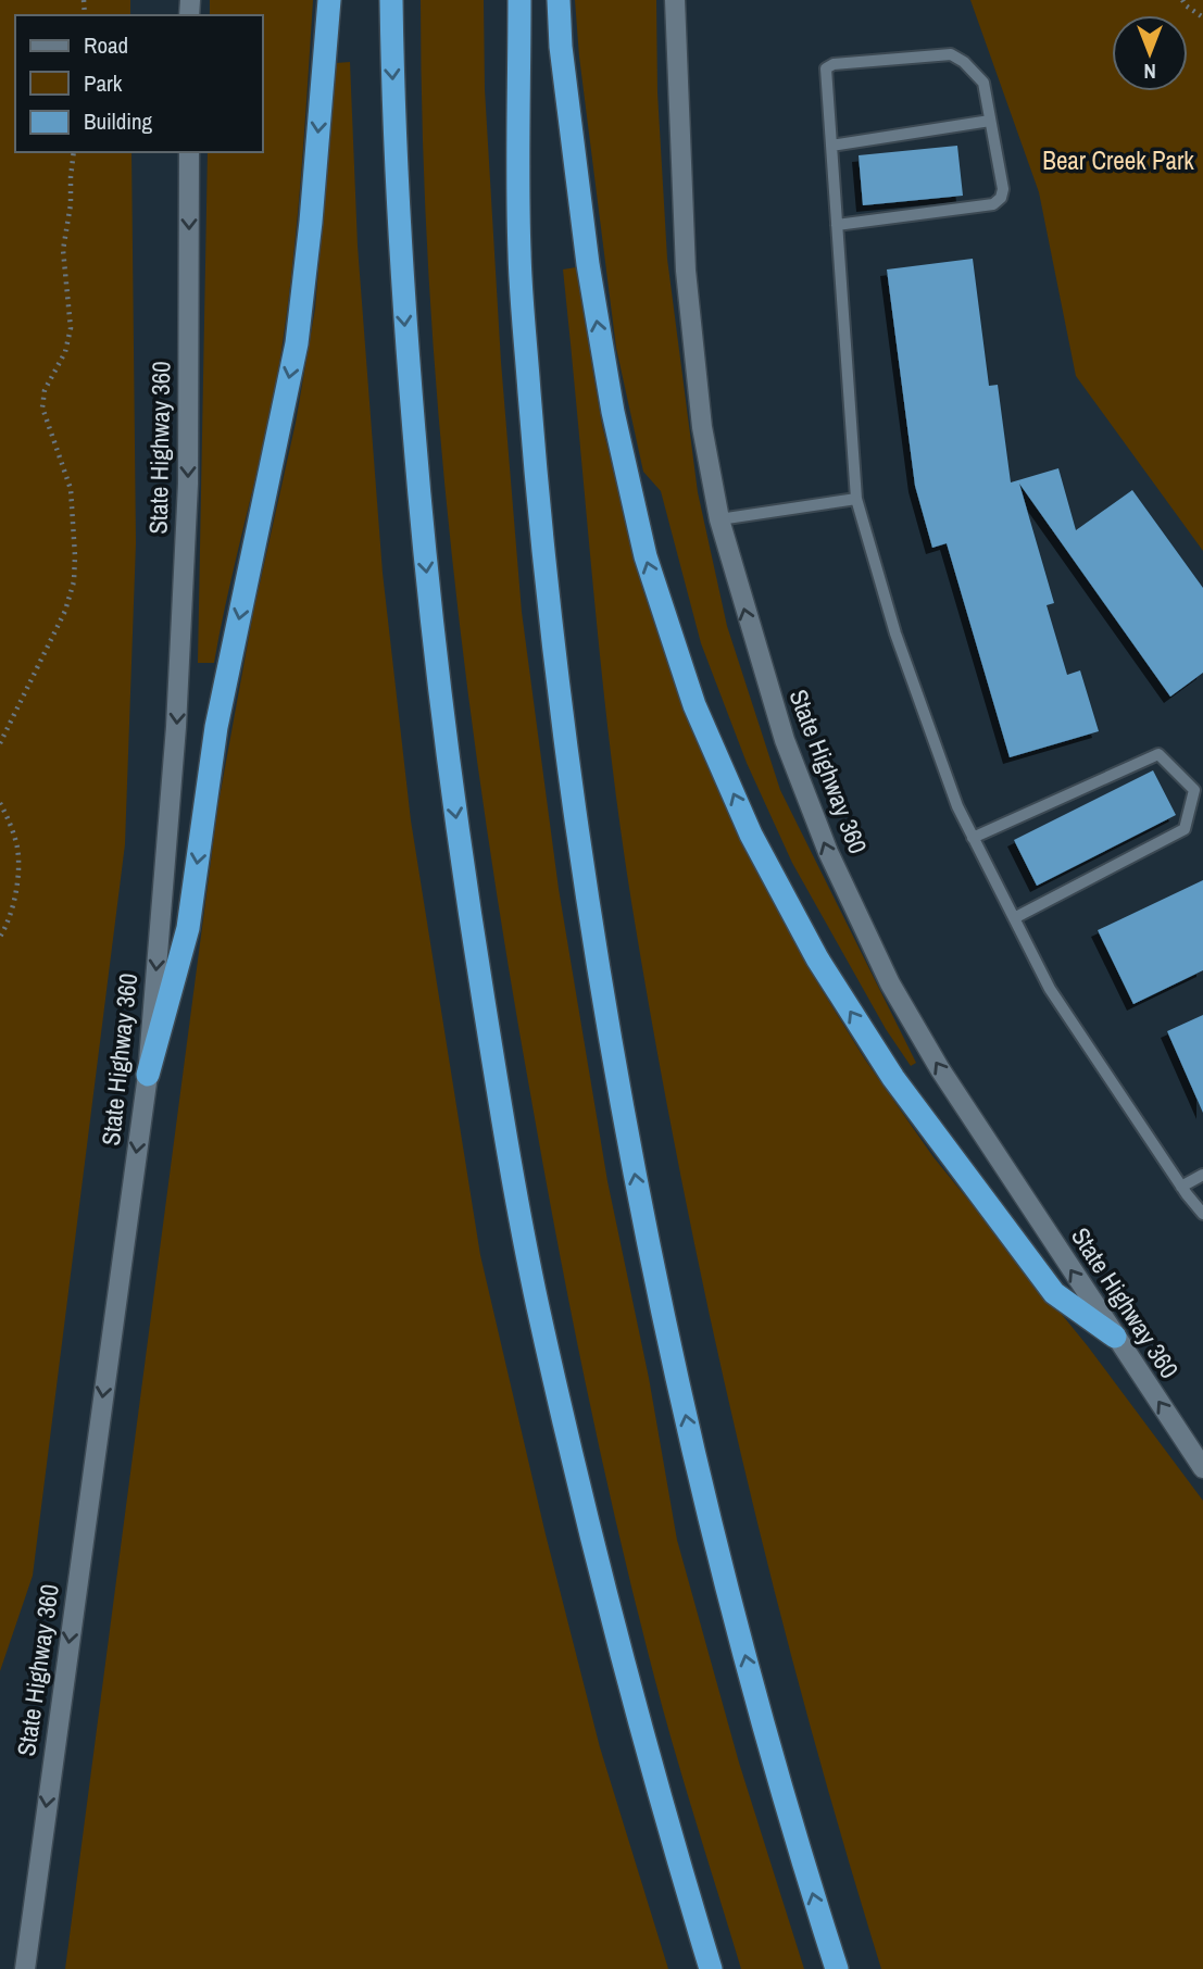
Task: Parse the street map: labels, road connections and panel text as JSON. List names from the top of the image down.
{
  "streets": {
    "main road": ["State Highway 360"]
  },
  "parks": ["Bear Creek Park"],
  "legend": ["Road", "Park", "Building"],
  "north": "bottom"
}
